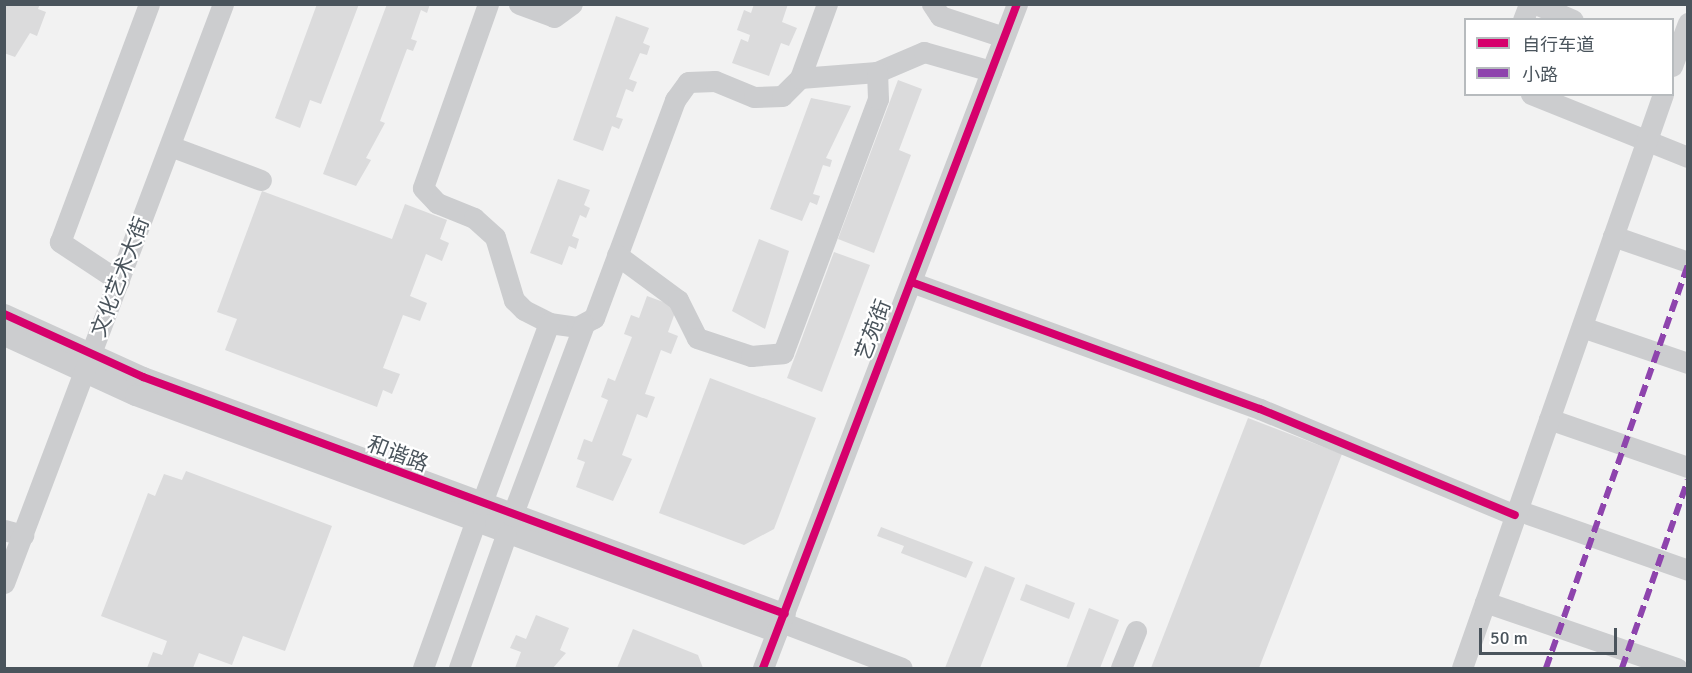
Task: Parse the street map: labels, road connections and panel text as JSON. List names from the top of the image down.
{
  "streets": {
    "street": ["文化艺术大街", "艺苑街", "和谐路"]
  },
  "crossings": [
    ["文化艺术大街", "和谐路"],
    ["艺苑街", "和谐路"]
  ],
  "legend": ["自行车道", "小路"],
  "scale_bar": "50 m"
}
